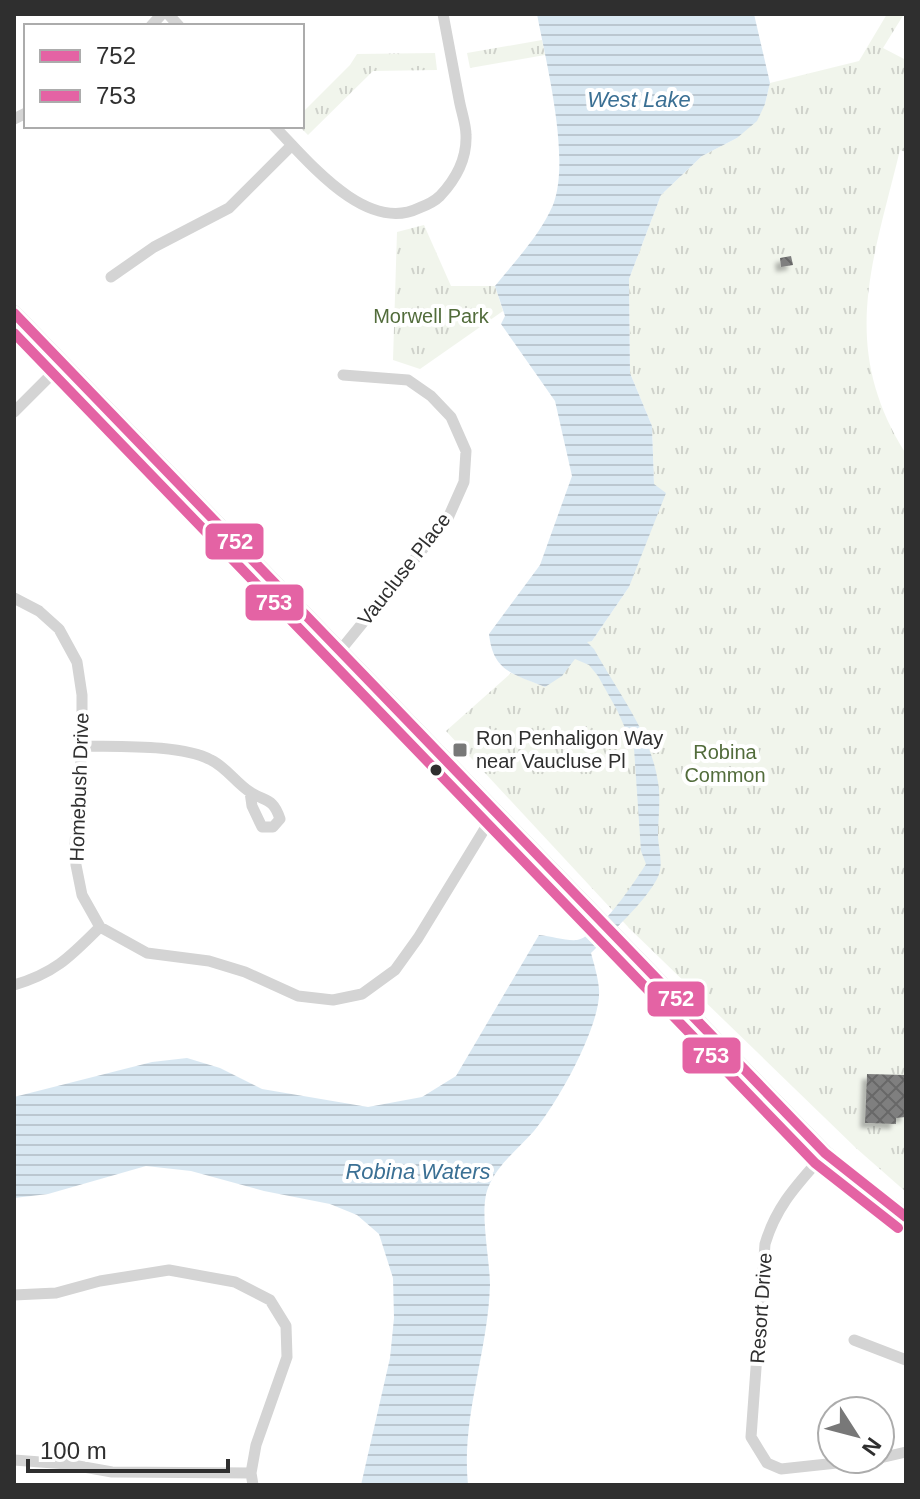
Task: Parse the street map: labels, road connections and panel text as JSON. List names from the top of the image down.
{
  "streets": {
    "street": ["Vaucluse Place", "Homebush Drive", "Resort Drive"]
  },
  "water": ["West Lake", "Robina Waters"],
  "parks": ["Morwell Park", "Robina Common"],
  "places": {
    "transit": ["Ron Penhaligon Way near Vaucluse Pl"]
  },
  "lines": ["transit line 752", "transit line 753"],
  "legend": ["752", "753"],
  "scale_bar": "100 m",
  "north": "bottom right"
}
